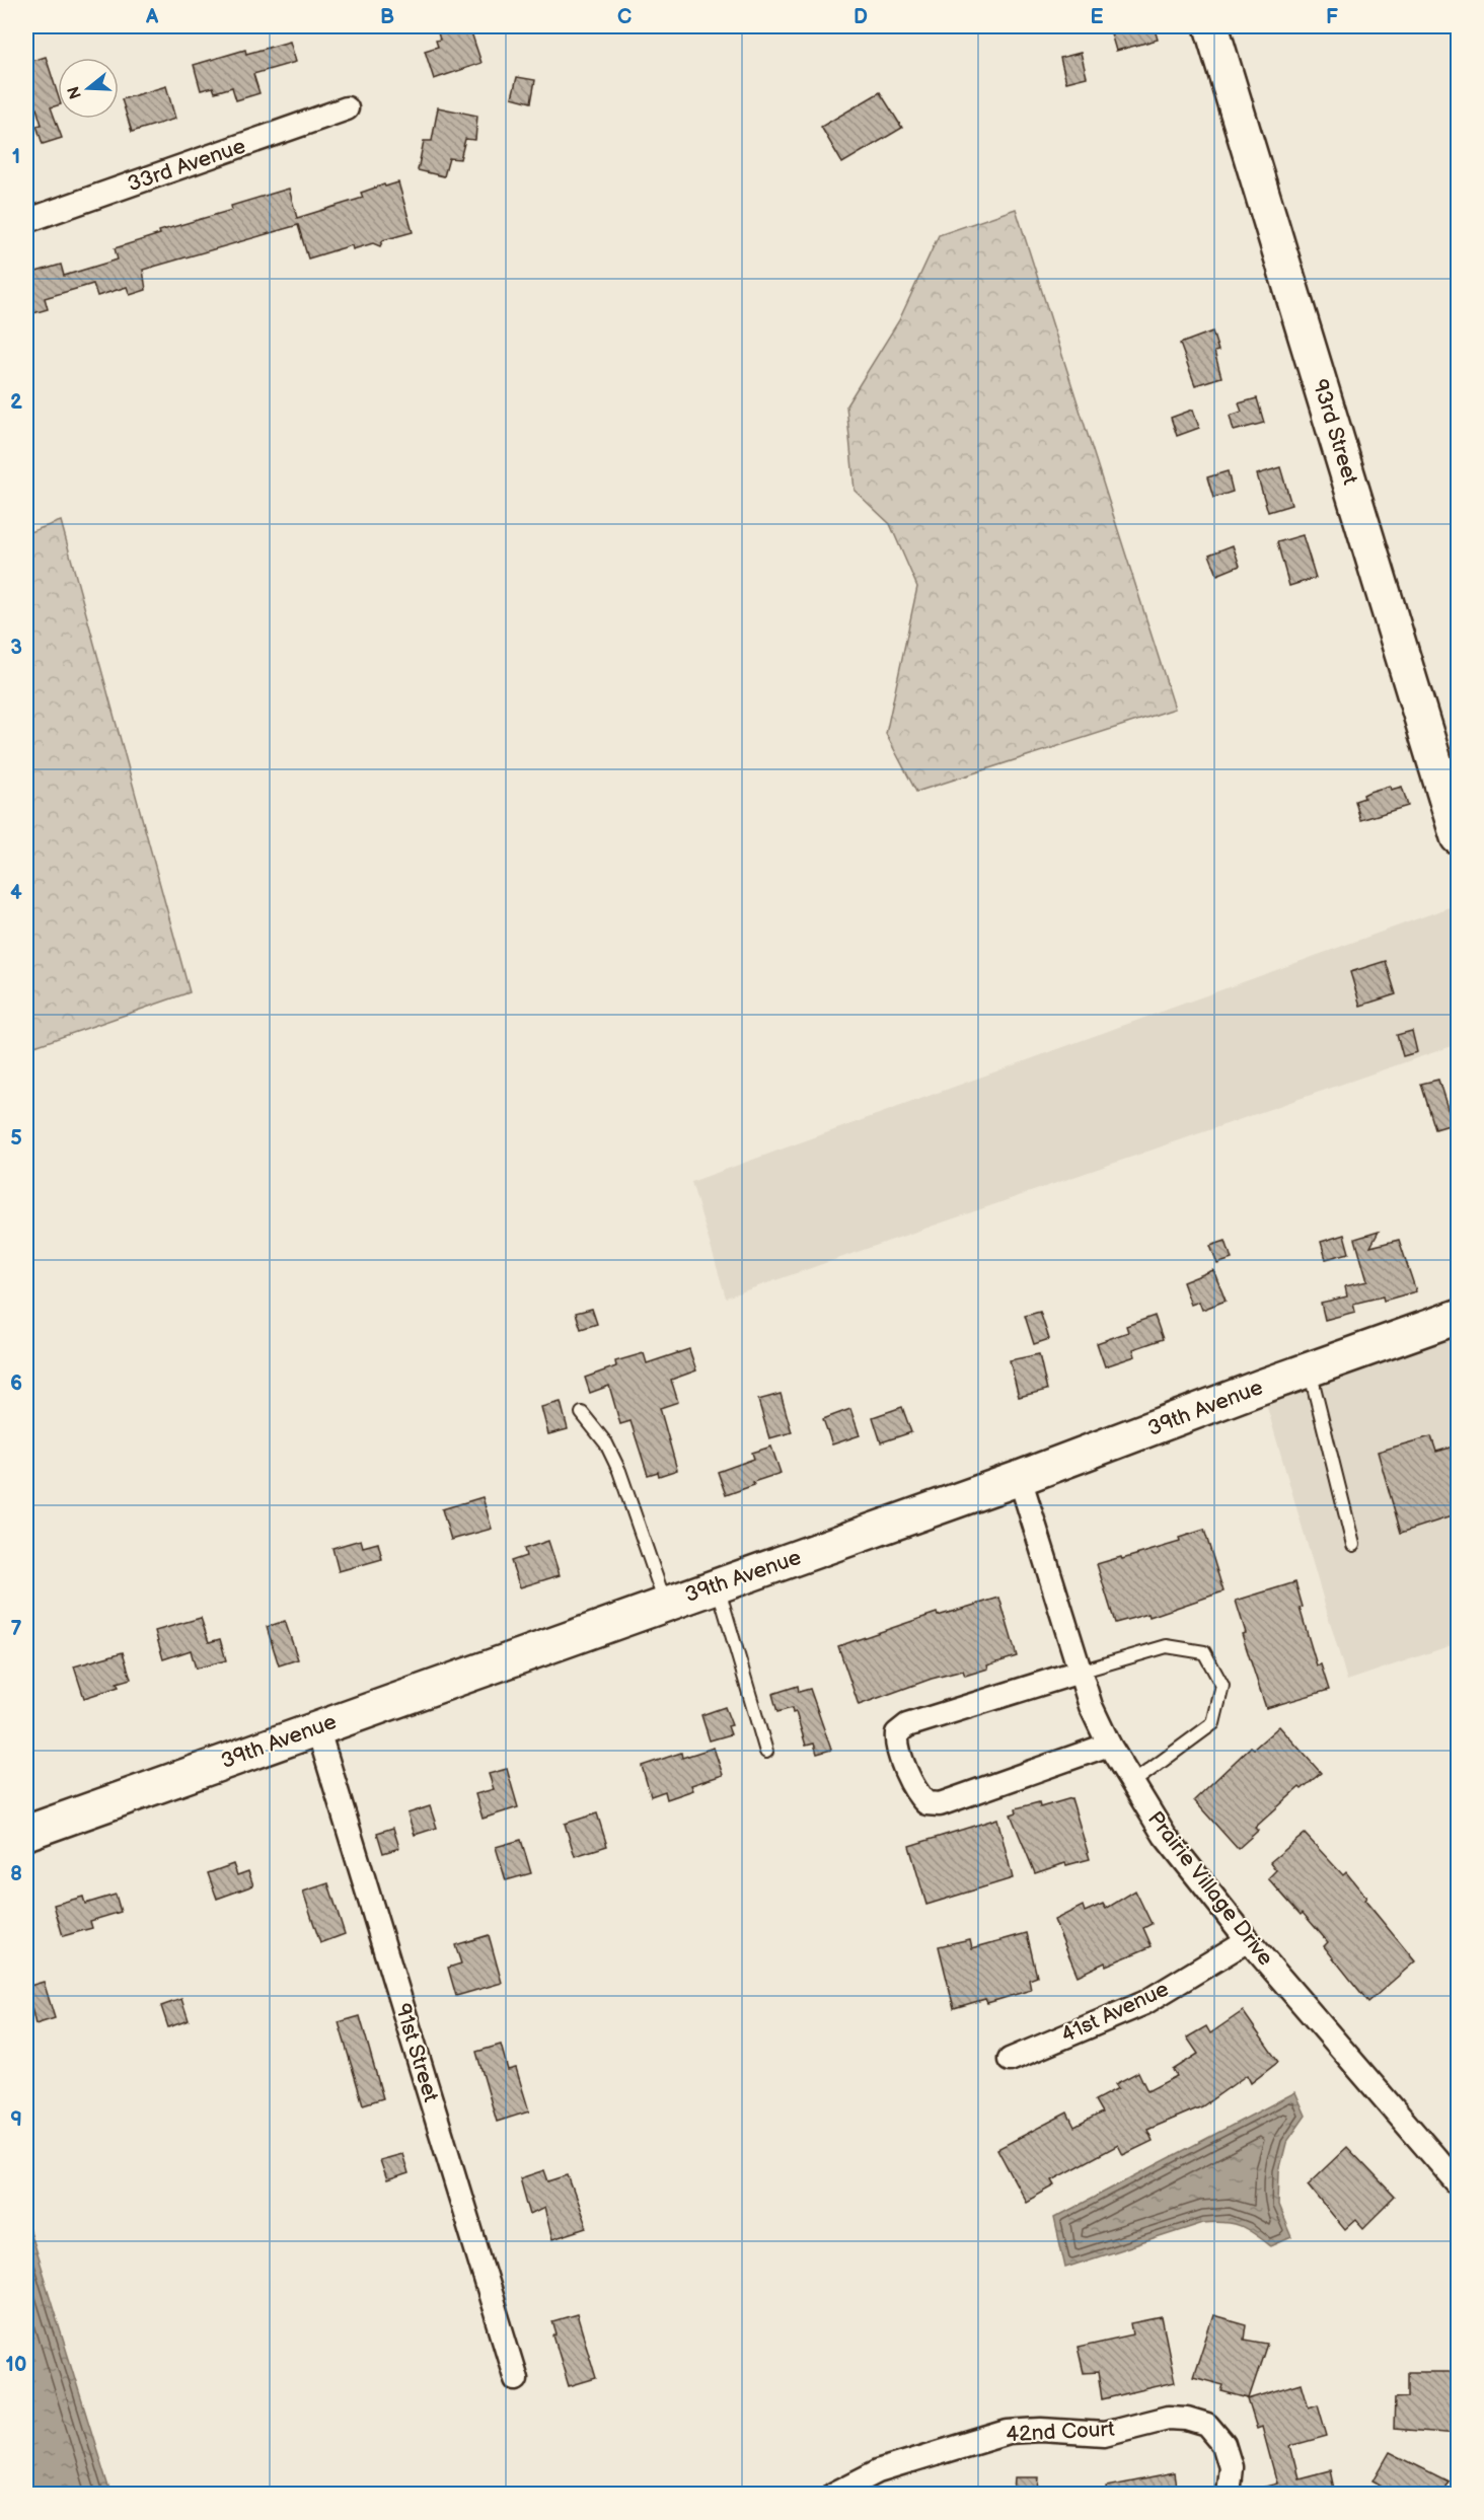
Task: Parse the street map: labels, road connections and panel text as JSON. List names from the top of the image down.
{
  "streets": {
    "main road": ["93rd Street", "39th Avenue"],
    "street": [
      "33rd Avenue",
      "Prairie Village Drive",
      "41st Avenue",
      "91st Street",
      "42nd Court"
    ]
  },
  "crossings": [
    ["39th Avenue", "Prairie Village Drive"],
    ["39th Avenue", "91st Street"],
    ["Prairie Village Drive", "41st Avenue"]
  ],
  "north": "left",
  "grid": {
    "columns": [
      "A",
      "B",
      "C",
      "D",
      "E",
      "F"
    ],
    "rows": [
      "1",
      "2",
      "3",
      "4",
      "5",
      "6",
      "7",
      "8",
      "9",
      "10"
    ]
  }
}
